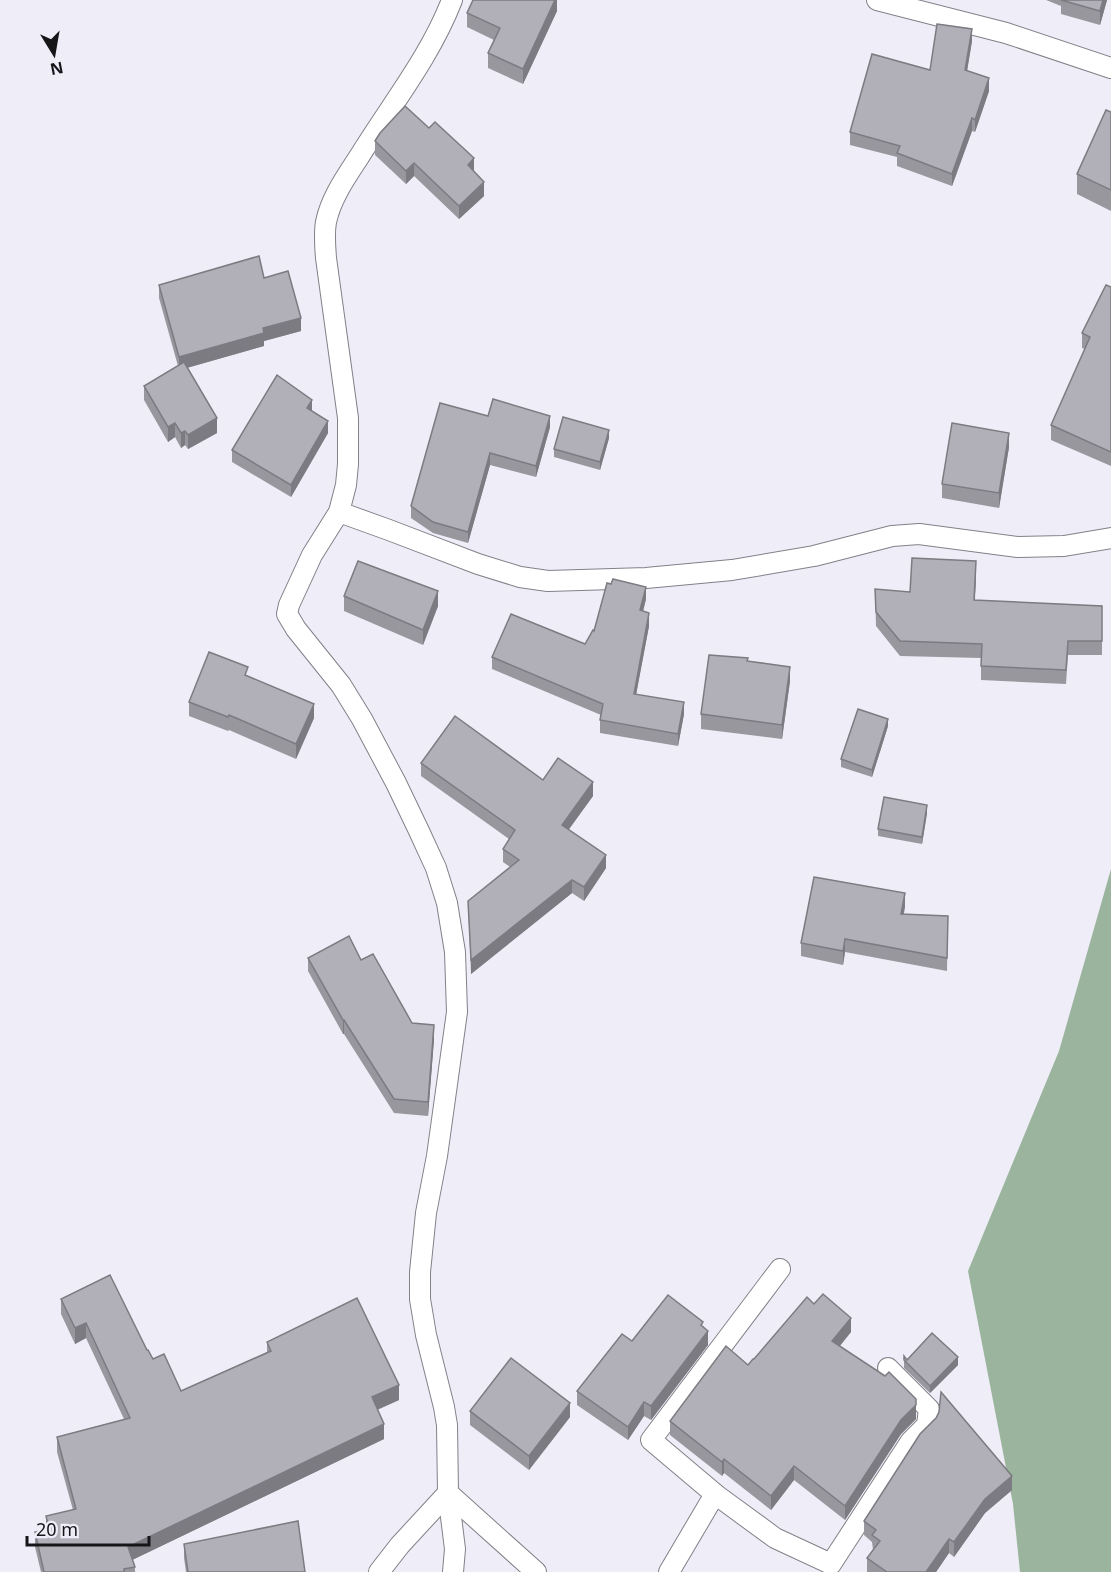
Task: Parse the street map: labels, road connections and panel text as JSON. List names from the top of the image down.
{
  "scale_bar": "20 m",
  "north": "bottom"
}
